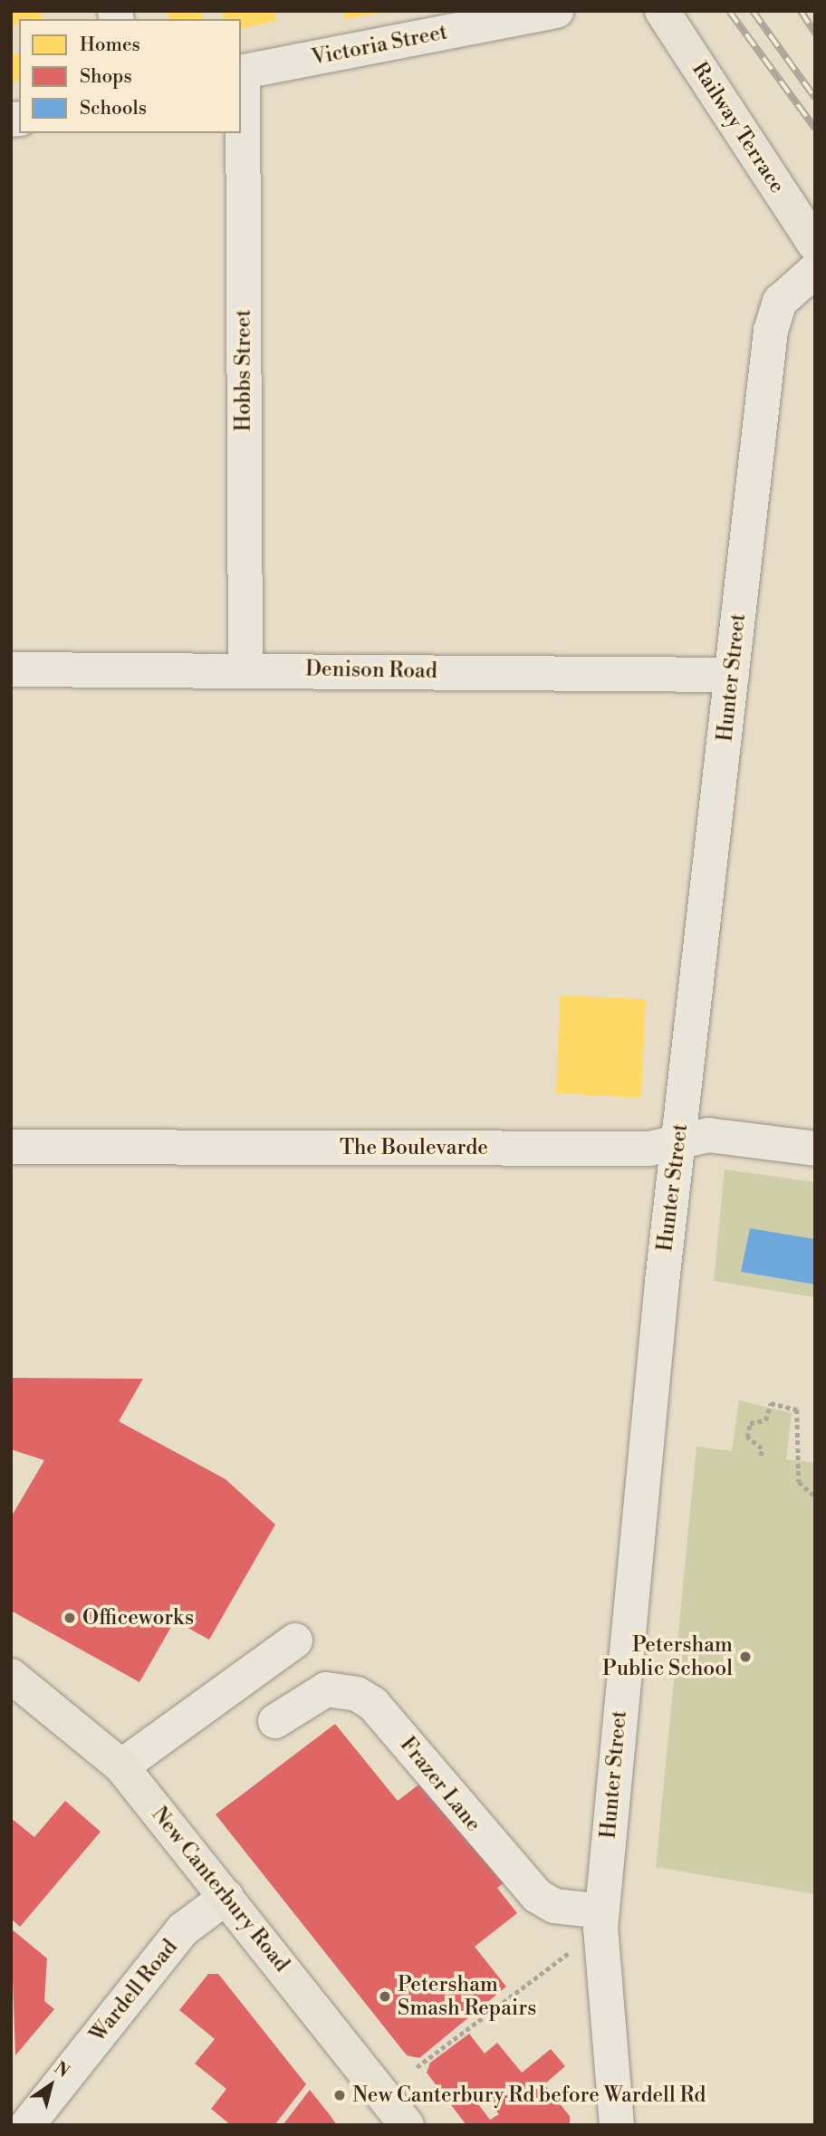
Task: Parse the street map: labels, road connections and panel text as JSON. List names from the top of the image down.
{
  "streets": {
    "main road": ["Railway Terrace", "New Canterbury Road"],
    "street": [
      "Victoria Street",
      "Hobbs Street",
      "Denison Road",
      "Hunter Street",
      "The Boulevarde",
      "Frazer Lane",
      "Wardell Road"
    ]
  },
  "crossings": [
    ["Victoria Street", "Hobbs Street"],
    ["Hobbs Street", "Denison Road"],
    ["Denison Road", "Hunter Street"],
    ["Hunter Street", "The Boulevarde"],
    ["Hunter Street", "Frazer Lane"],
    ["New Canterbury Road", "Wardell Road"]
  ],
  "places": [
    "Officeworks",
    "Petersham Public School",
    "Petersham Smash Repairs",
    "New Canterbury Rd before Wardell Rd"
  ],
  "legend": ["Homes", "Shops", "Schools"],
  "north": "top right"
}
